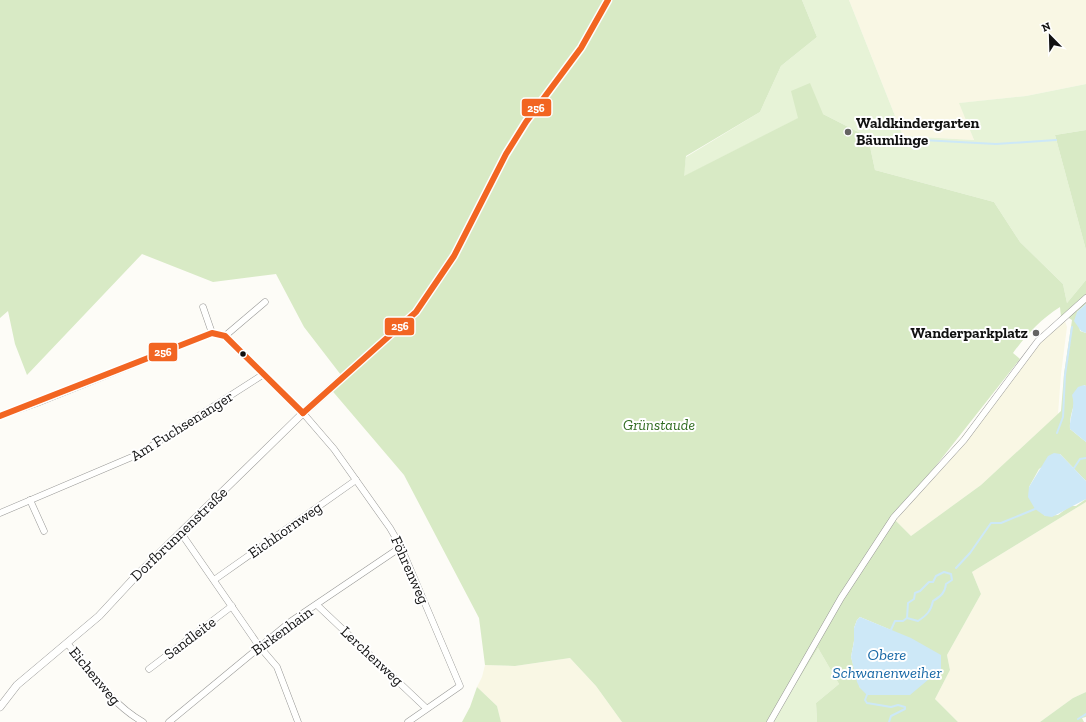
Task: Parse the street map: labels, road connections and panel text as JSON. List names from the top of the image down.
{
  "streets": {
    "street": [
      "Am Fuchsenanger",
      "Eichhornweg",
      "Dorfbrunnenstraße",
      "Föhrenweg",
      "Birkenhain",
      "Sandleite",
      "Lerchenweg",
      "Eichenweg"
    ]
  },
  "crossings": [
    ["Am Fuchsenanger", "Föhrenweg"],
    ["Eichhornweg", "Föhrenweg"],
    ["Eichhornweg", "Sandleite"],
    ["Dorfbrunnenstraße", "Föhrenweg"],
    ["Dorfbrunnenstraße", "Sandleite"],
    ["Dorfbrunnenstraße", "Eichenweg"],
    ["Föhrenweg", "Birkenhain"],
    ["Föhrenweg", "Lerchenweg"],
    ["Birkenhain", "Sandleite"],
    ["Birkenhain", "Lerchenweg"]
  ],
  "water": ["Obere Schwanenweiher"],
  "parks": ["Grünstaude"],
  "places": ["Waldkindergarten Bäumlinge", "Wanderparkplatz"],
  "lines": ["transit line 256"],
  "north": "top left"
}
